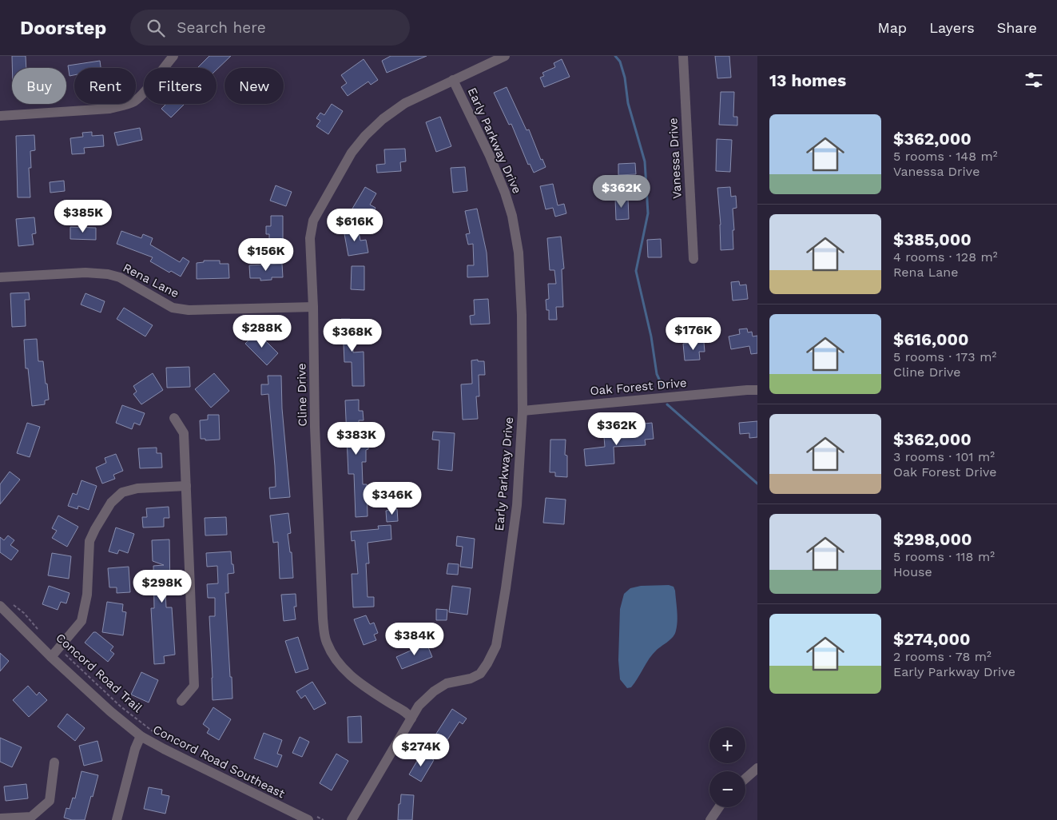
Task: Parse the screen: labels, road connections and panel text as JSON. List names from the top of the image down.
{
  "streets": {
    "street": [
      "Early Parkway Drive",
      "Vanessa Drive",
      "Rena Lane",
      "Oak Forest Drive",
      "Cline Drive",
      "Concord Road Southeast"
    ],
    "path": ["Concord Road Trail"]
  },
  "crossings": [
    ["Early Parkway Drive", "Oak Forest Drive"],
    ["Early Parkway Drive", "Cline Drive"],
    ["Rena Lane", "Cline Drive"],
    ["Concord Road Trail", "Concord Road Southeast"]
  ],
  "page": {
    "header": "Doorstep",
    "search": "Search here",
    "nav": ["Map", "Layers", "Share"],
    "heading": "13 homes",
    "chip": [
      "Buy",
      "Rent",
      "Filters",
      "New"
    ],
    "list": [
      {
        "name": "$362,000",
        "note": "5 rooms · 148 m² · Vanessa Drive"
      },
      {
        "name": "$385,000",
        "note": "4 rooms · 128 m² · Rena Lane"
      },
      {
        "name": "$616,000",
        "note": "5 rooms · 173 m² · Cline Drive"
      },
      {
        "name": "$362,000",
        "note": "3 rooms · 101 m² · Oak Forest Drive"
      },
      {
        "name": "$298,000",
        "note": "5 rooms · 118 m² · House"
      },
      {
        "name": "$274,000",
        "note": "2 rooms · 78 m² · Early Parkway Drive"
      }
    ],
    "price": [
      "$362K",
      "$385K",
      "$616K",
      "$156K",
      "$288K",
      "$176K",
      "$368K",
      "$362K",
      "$383K",
      "$346K",
      "$298K",
      "$384K",
      "$274K"
    ],
    "map_buttons": ["+", "−"]
  }
}
